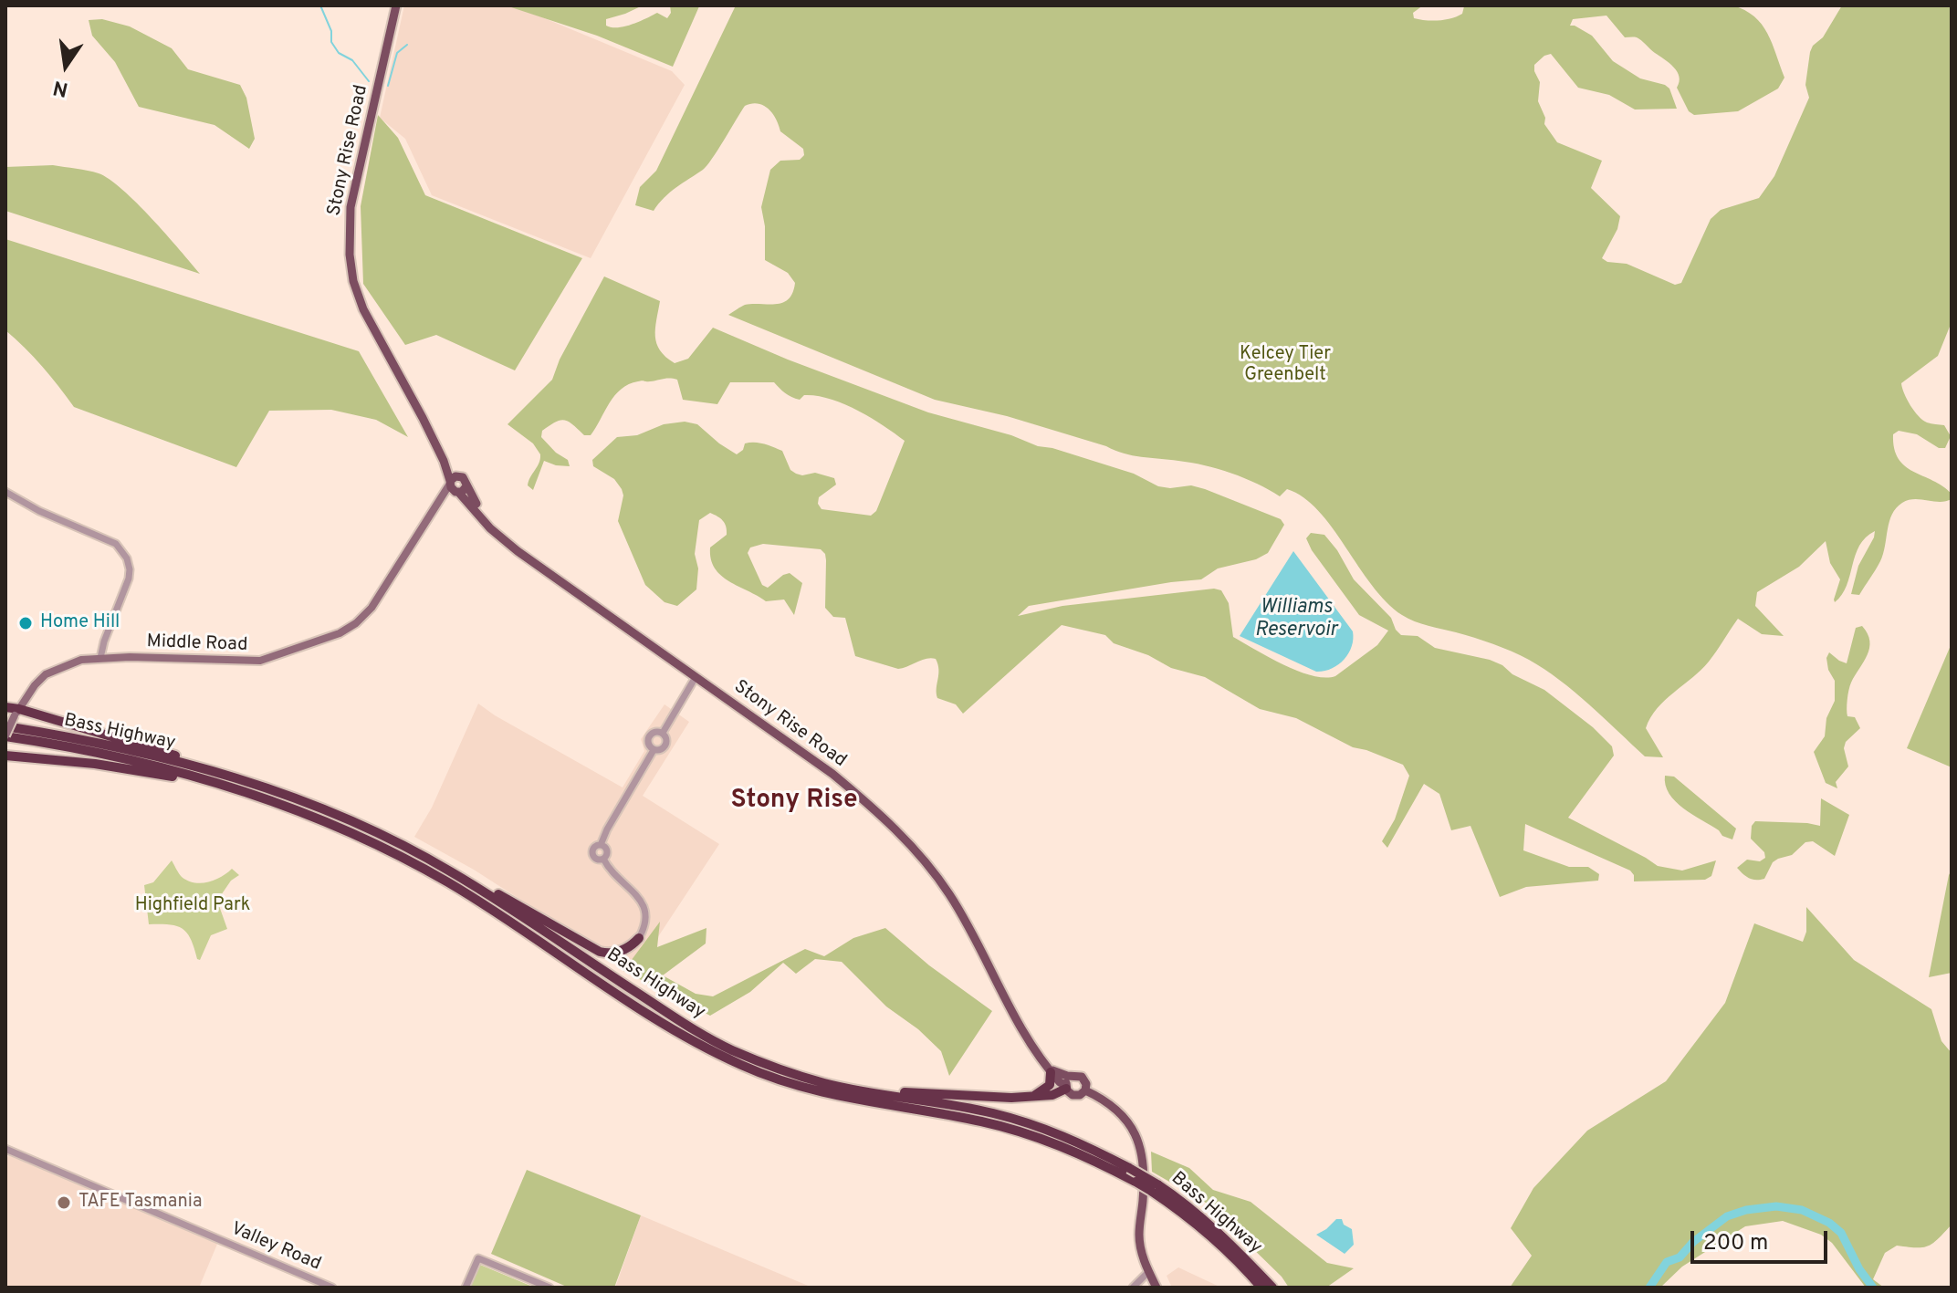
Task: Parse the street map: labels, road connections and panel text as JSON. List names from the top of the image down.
{
  "streets": {
    "highway": ["Bass Highway"],
    "main road": ["Stony Rise Road", "Middle Road"],
    "street": ["Valley Road"]
  },
  "crossings": [
    ["Stony Rise Road", "Middle Road"],
    ["Middle Road", "Bass Highway"]
  ],
  "districts": ["Stony Rise"],
  "water": ["Williams Reservoir"],
  "parks": ["Kelcey Tier Greenbelt", "Highfield Park"],
  "places": ["Home Hill", "TAFE Tasmania"],
  "scale_bar": "200 m",
  "north": "bottom"
}
